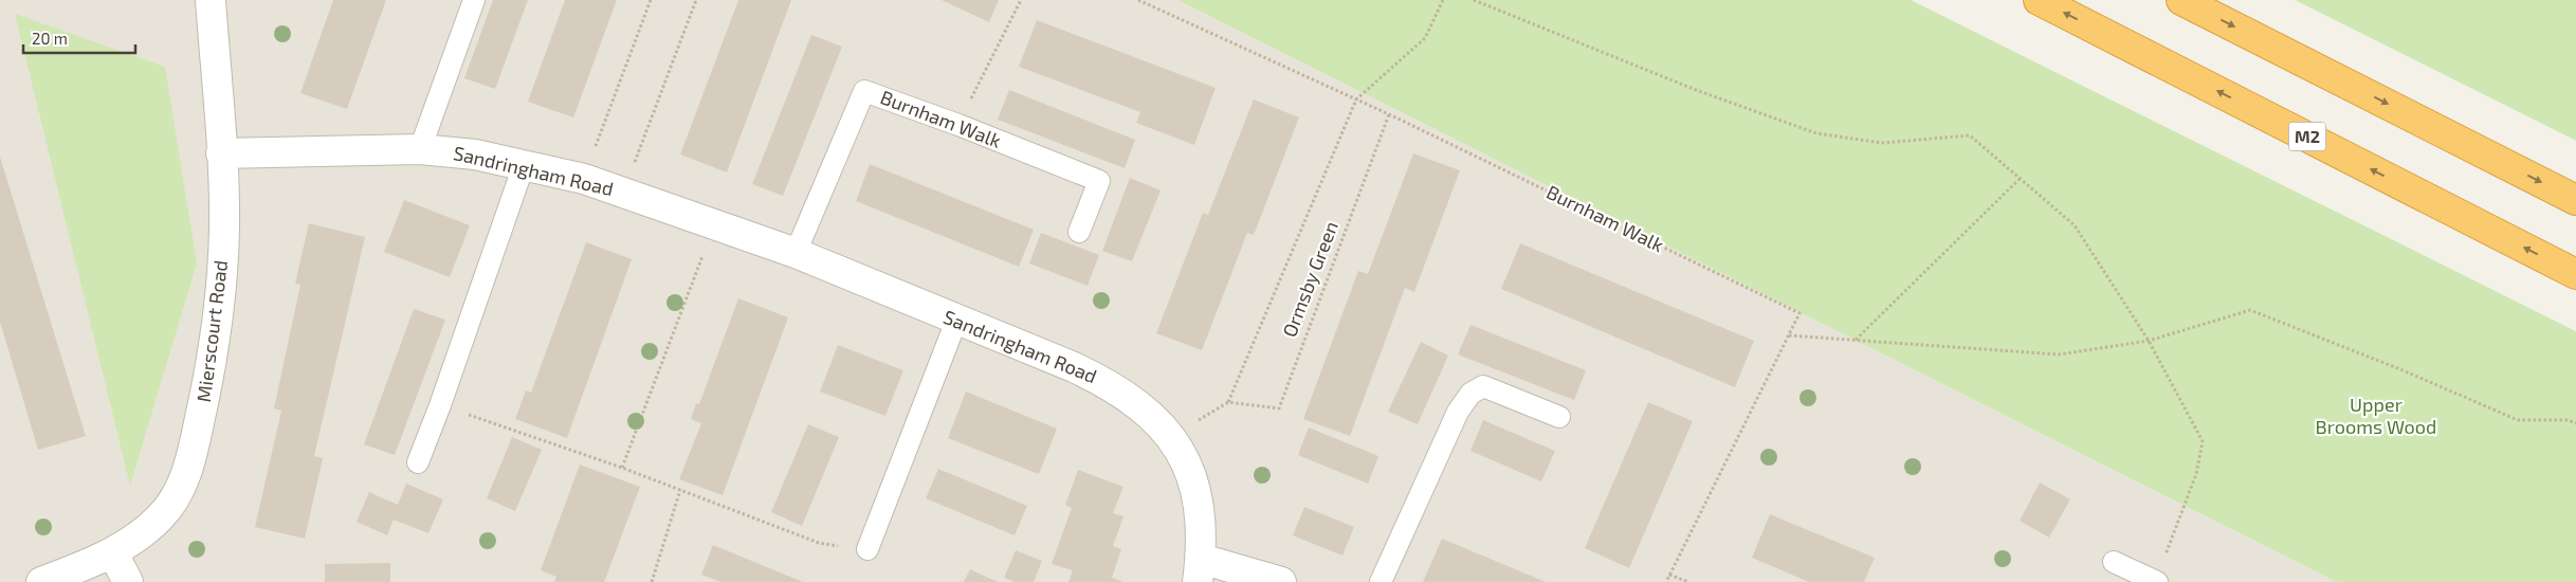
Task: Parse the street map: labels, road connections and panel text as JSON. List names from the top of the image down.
{
  "streets": {
    "highway": ["M2"],
    "street": ["Sandringham Road", "Mierscourt Road"],
    "lane": ["Burnham Walk"],
    "path": ["Ormsby Green"]
  },
  "crossings": [
    ["Burnham Walk", "Sandringham Road"],
    ["Burnham Walk", "Ormsby Green"],
    ["Sandringham Road", "Mierscourt Road"]
  ],
  "parks": ["Upper Brooms Wood"],
  "scale_bar": "20 m"
}
